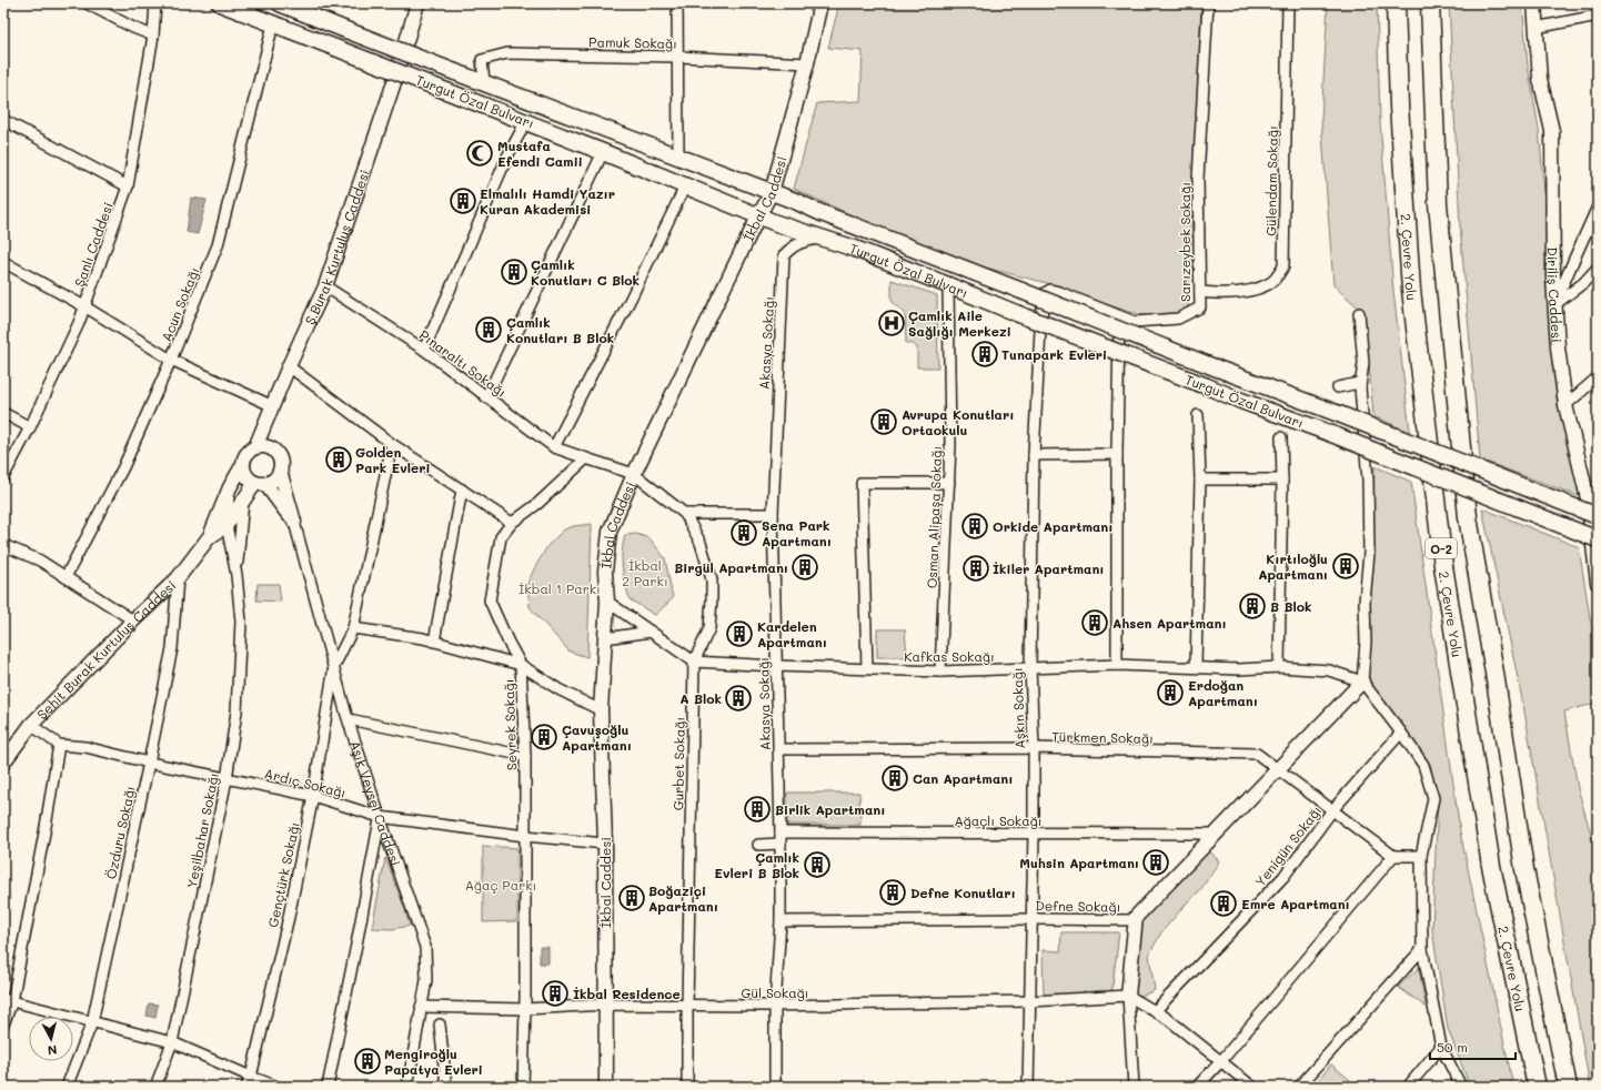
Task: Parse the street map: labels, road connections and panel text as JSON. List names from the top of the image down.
{
  "streets": {
    "highway": ["2. Çevre Yolu", "O-2"],
    "main road": ["Turgut Özal Bulvarı"],
    "street": [
      "Pamuk Sokağı",
      "Gülendam Sokağı",
      "İkbal Caddesi",
      "Sarızeybek Sokağı",
      "Şanlı Caddesi",
      "Ş.Burak Kurtuluş Caddesi",
      "Diriliş Caddesi",
      "Acun Sokağı",
      "Akasya Sokağı",
      "Pınaraltı Sokağı",
      "Osman Alipaşa Sokağı",
      "Şehit Burak Kurtuluş Caddesi",
      "Kafkas Sokağı",
      "Aşkın Sokağı",
      "Seyrek Sokağı",
      "Türkmen Sokağı",
      "Gurbet Sokağı",
      "Ardıç Sokağı",
      "Aşık Veysel Caddesi",
      "Ağaçlı Sokağı",
      "Yeşilbahar Sokağı",
      "Özduru Sokağı",
      "Yenigün Sokağı",
      "Gençtürk Sokağı",
      "Defne Sokağı",
      "Gül Sokağı"
    ]
  },
  "crossings": [
    ["Pamuk Sokağı", "Turgut Özal Bulvarı"],
    ["Pamuk Sokağı", "İkbal Caddesi"],
    ["Turgut Özal Bulvarı", "İkbal Caddesi"],
    ["Turgut Özal Bulvarı", "Acun Sokağı"],
    ["Turgut Özal Bulvarı", "Akasya Sokağı"],
    ["Turgut Özal Bulvarı", "Osman Alipaşa Sokağı"],
    ["Gülendam Sokağı", "Sarızeybek Sokağı"],
    ["İkbal Caddesi", "Gurbet Sokağı"],
    ["İkbal Caddesi", "Ardıç Sokağı"],
    ["İkbal Caddesi", "Gül Sokağı"],
    ["Sarızeybek Sokağı", "Aşkın Sokağı"],
    ["Ş.Burak Kurtuluş Caddesi", "Pınaraltı Sokağı"],
    ["Akasya Sokağı", "Kafkas Sokağı"],
    ["Akasya Sokağı", "Türkmen Sokağı"],
    ["Akasya Sokağı", "Ağaçlı Sokağı"],
    ["Akasya Sokağı", "Defne Sokağı"],
    ["Akasya Sokağı", "Gül Sokağı"],
    ["Pınaraltı Sokağı", "Seyrek Sokağı"],
    ["Osman Alipaşa Sokağı", "Kafkas Sokağı"],
    ["Şehit Burak Kurtuluş Caddesi", "Ardıç Sokağı"],
    ["Şehit Burak Kurtuluş Caddesi", "Aşık Veysel Caddesi"],
    ["Şehit Burak Kurtuluş Caddesi", "Yeşilbahar Sokağı"],
    ["Şehit Burak Kurtuluş Caddesi", "Özduru Sokağı"],
    ["Kafkas Sokağı", "Aşkın Sokağı"],
    ["Kafkas Sokağı", "Gurbet Sokağı"],
    ["Aşkın Sokağı", "Türkmen Sokağı"],
    ["Aşkın Sokağı", "Ağaçlı Sokağı"],
    ["Aşkın Sokağı", "Defne Sokağı"],
    ["Aşkın Sokağı", "Gül Sokağı"],
    ["Seyrek Sokağı", "Ardıç Sokağı"],
    ["Seyrek Sokağı", "Gül Sokağı"],
    ["Türkmen Sokağı", "Yenigün Sokağı"],
    ["Gurbet Sokağı", "Gül Sokağı"],
    ["Ardıç Sokağı", "Aşık Veysel Caddesi"],
    ["Ardıç Sokağı", "Yeşilbahar Sokağı"],
    ["Ardıç Sokağı", "Özduru Sokağı"],
    ["Ardıç Sokağı", "Gençtürk Sokağı"],
    ["Aşık Veysel Caddesi", "Gençtürk Sokağı"],
    ["Aşık Veysel Caddesi", "Gül Sokağı"]
  ],
  "parks": ["İkbal 2 Parkı", "İkbal 1 Parkı", "Ağaç Parkı"],
  "places": {
    "mosque": ["Mustafa Efendi Camii"],
    "building": [
      "Elmalılı Hamdi Yazır Kuran Akademisi",
      "Çamlık Konutları C Blok",
      "Çamlık Konutları B Blok",
      "Tunapark Evleri",
      "Avrupa Konutları Ortaokulu",
      "Golden Park Evleri",
      "Orkide Apartmanı",
      "Sena Park Apartmanı",
      "Kırtıloğlu Apartmanı",
      "Birgül Apartmanı",
      "İkiler Apartmanı",
      "B Blok",
      "Ahsen Apartmanı",
      "Kardelen Apartmanı",
      "Erdoğan Apartmanı",
      "A Blok",
      "Çavuşoğlu Apartmanı",
      "Can Apartmanı",
      "Birlik Apartmanı",
      "Muhsin Apartmanı",
      "Çamlık Evleri B Blok",
      "Defne Konutları",
      "Boğaziçi Apartmanı",
      "Emre Apartmanı",
      "İkbal Residence",
      "Mengiroğlu Papatya Evleri"
    ],
    "hospital": ["Çamlık Aile Sağlığı Merkezi"]
  },
  "scale_bar": "50 m",
  "north": "bottom"
}
